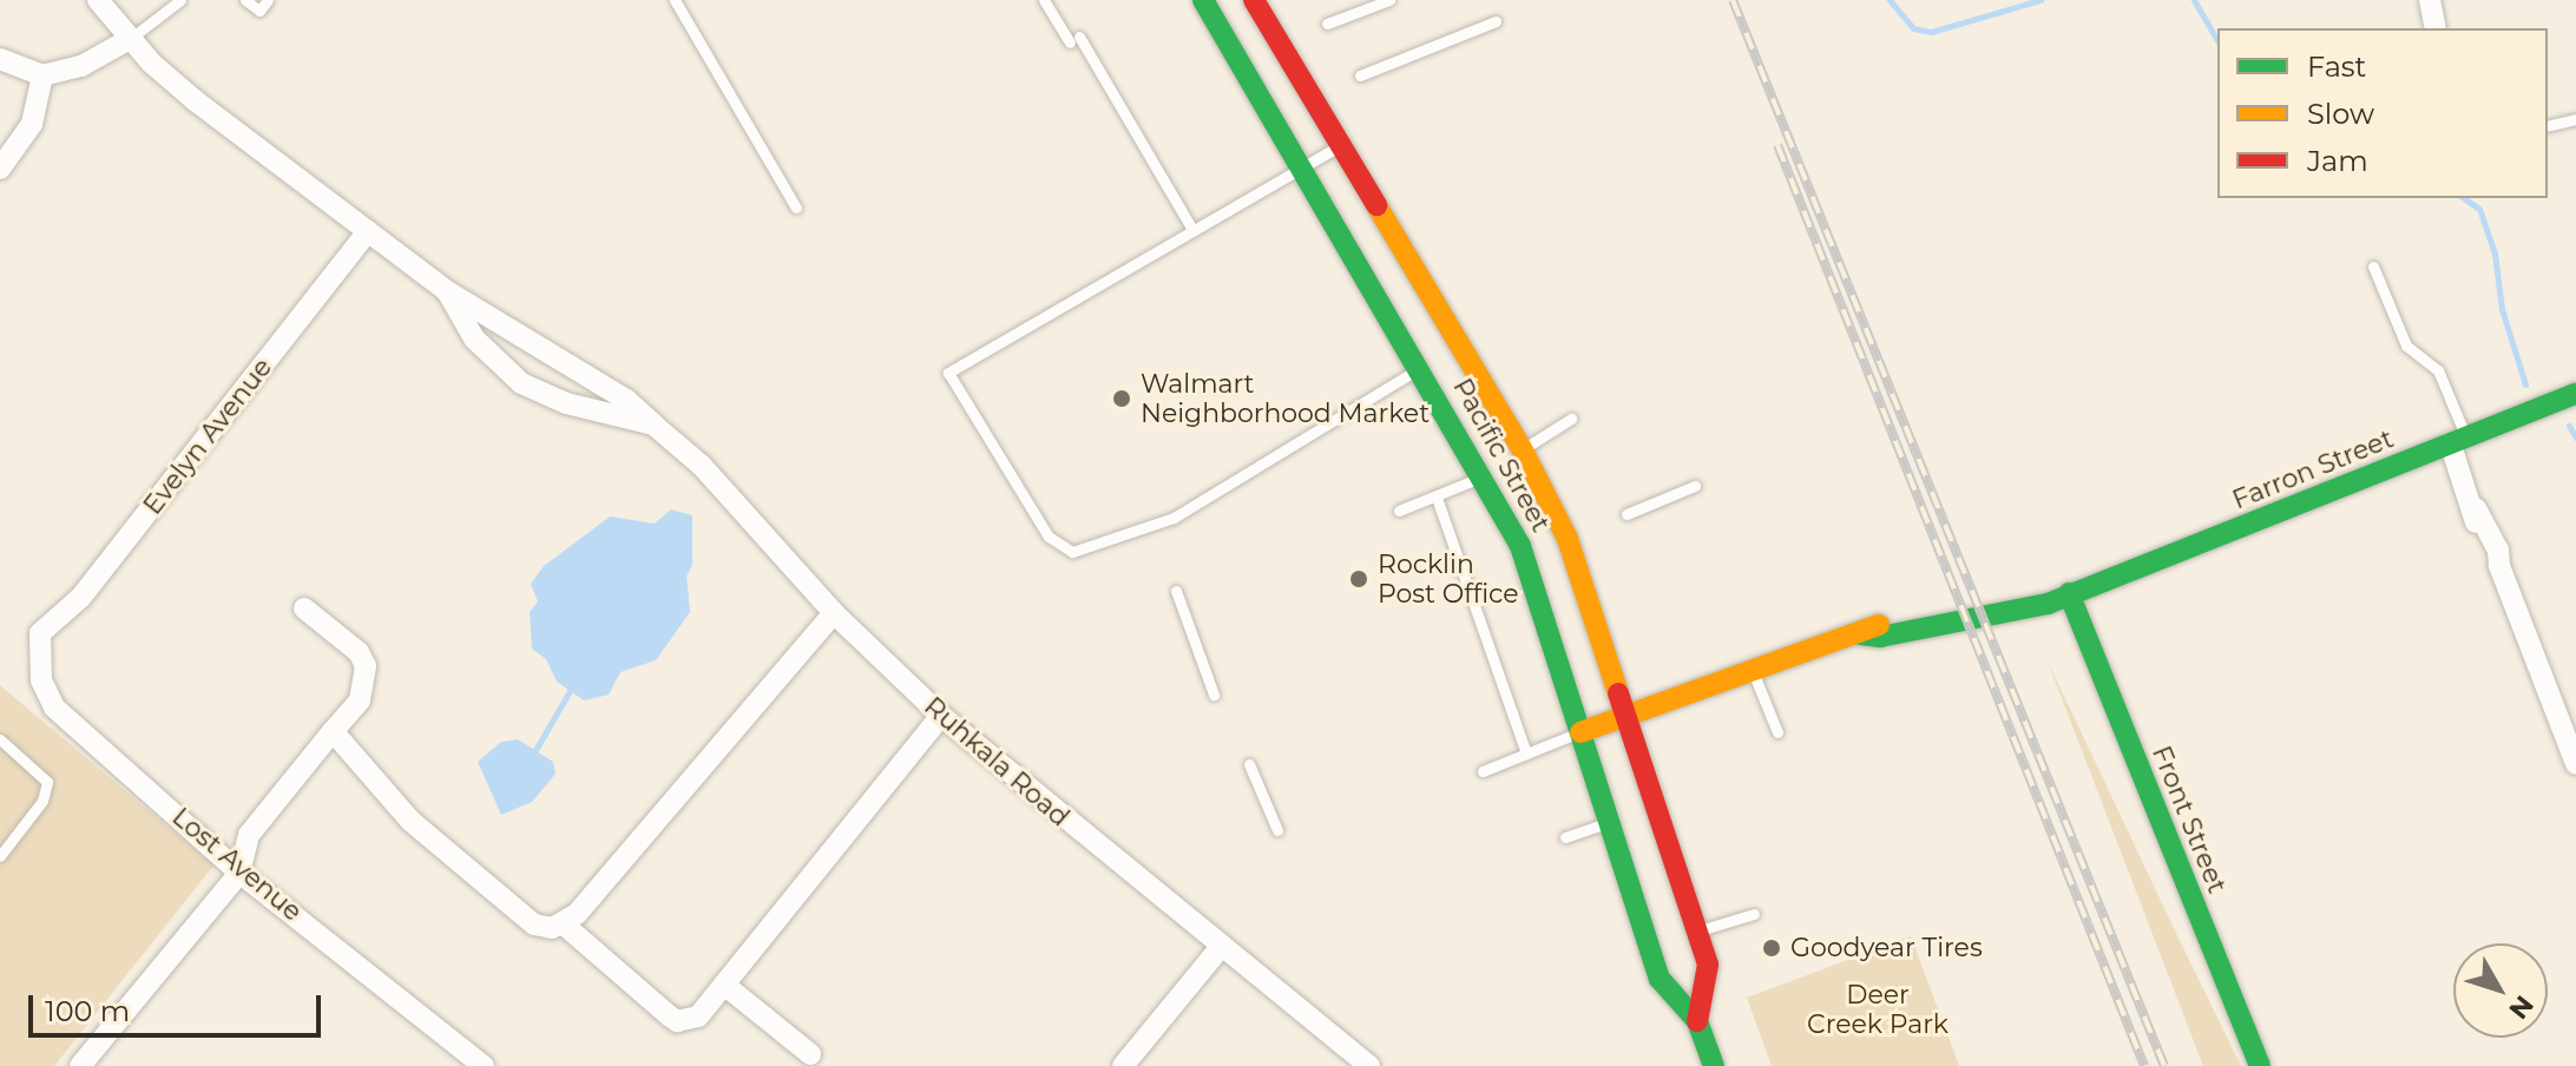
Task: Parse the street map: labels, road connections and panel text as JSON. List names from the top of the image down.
{
  "streets": {
    "main road": ["Pacific Street", "Farron Street", "Front Street"],
    "street": ["Evelyn Avenue", "Ruhkala Road", "Lost Avenue"]
  },
  "crossings": [
    ["Evelyn Avenue", "Ruhkala Road"],
    ["Evelyn Avenue", "Lost Avenue"],
    ["Pacific Street", "Farron Street"],
    ["Farron Street", "Front Street"]
  ],
  "parks": ["Deer Creek Park"],
  "places": ["Walmart Neighborhood Market", "Rocklin Post Office", "Goodyear Tires"],
  "legend": ["Fast", "Slow", "Jam"],
  "scale_bar": "100 m",
  "north": "bottom right"
}
